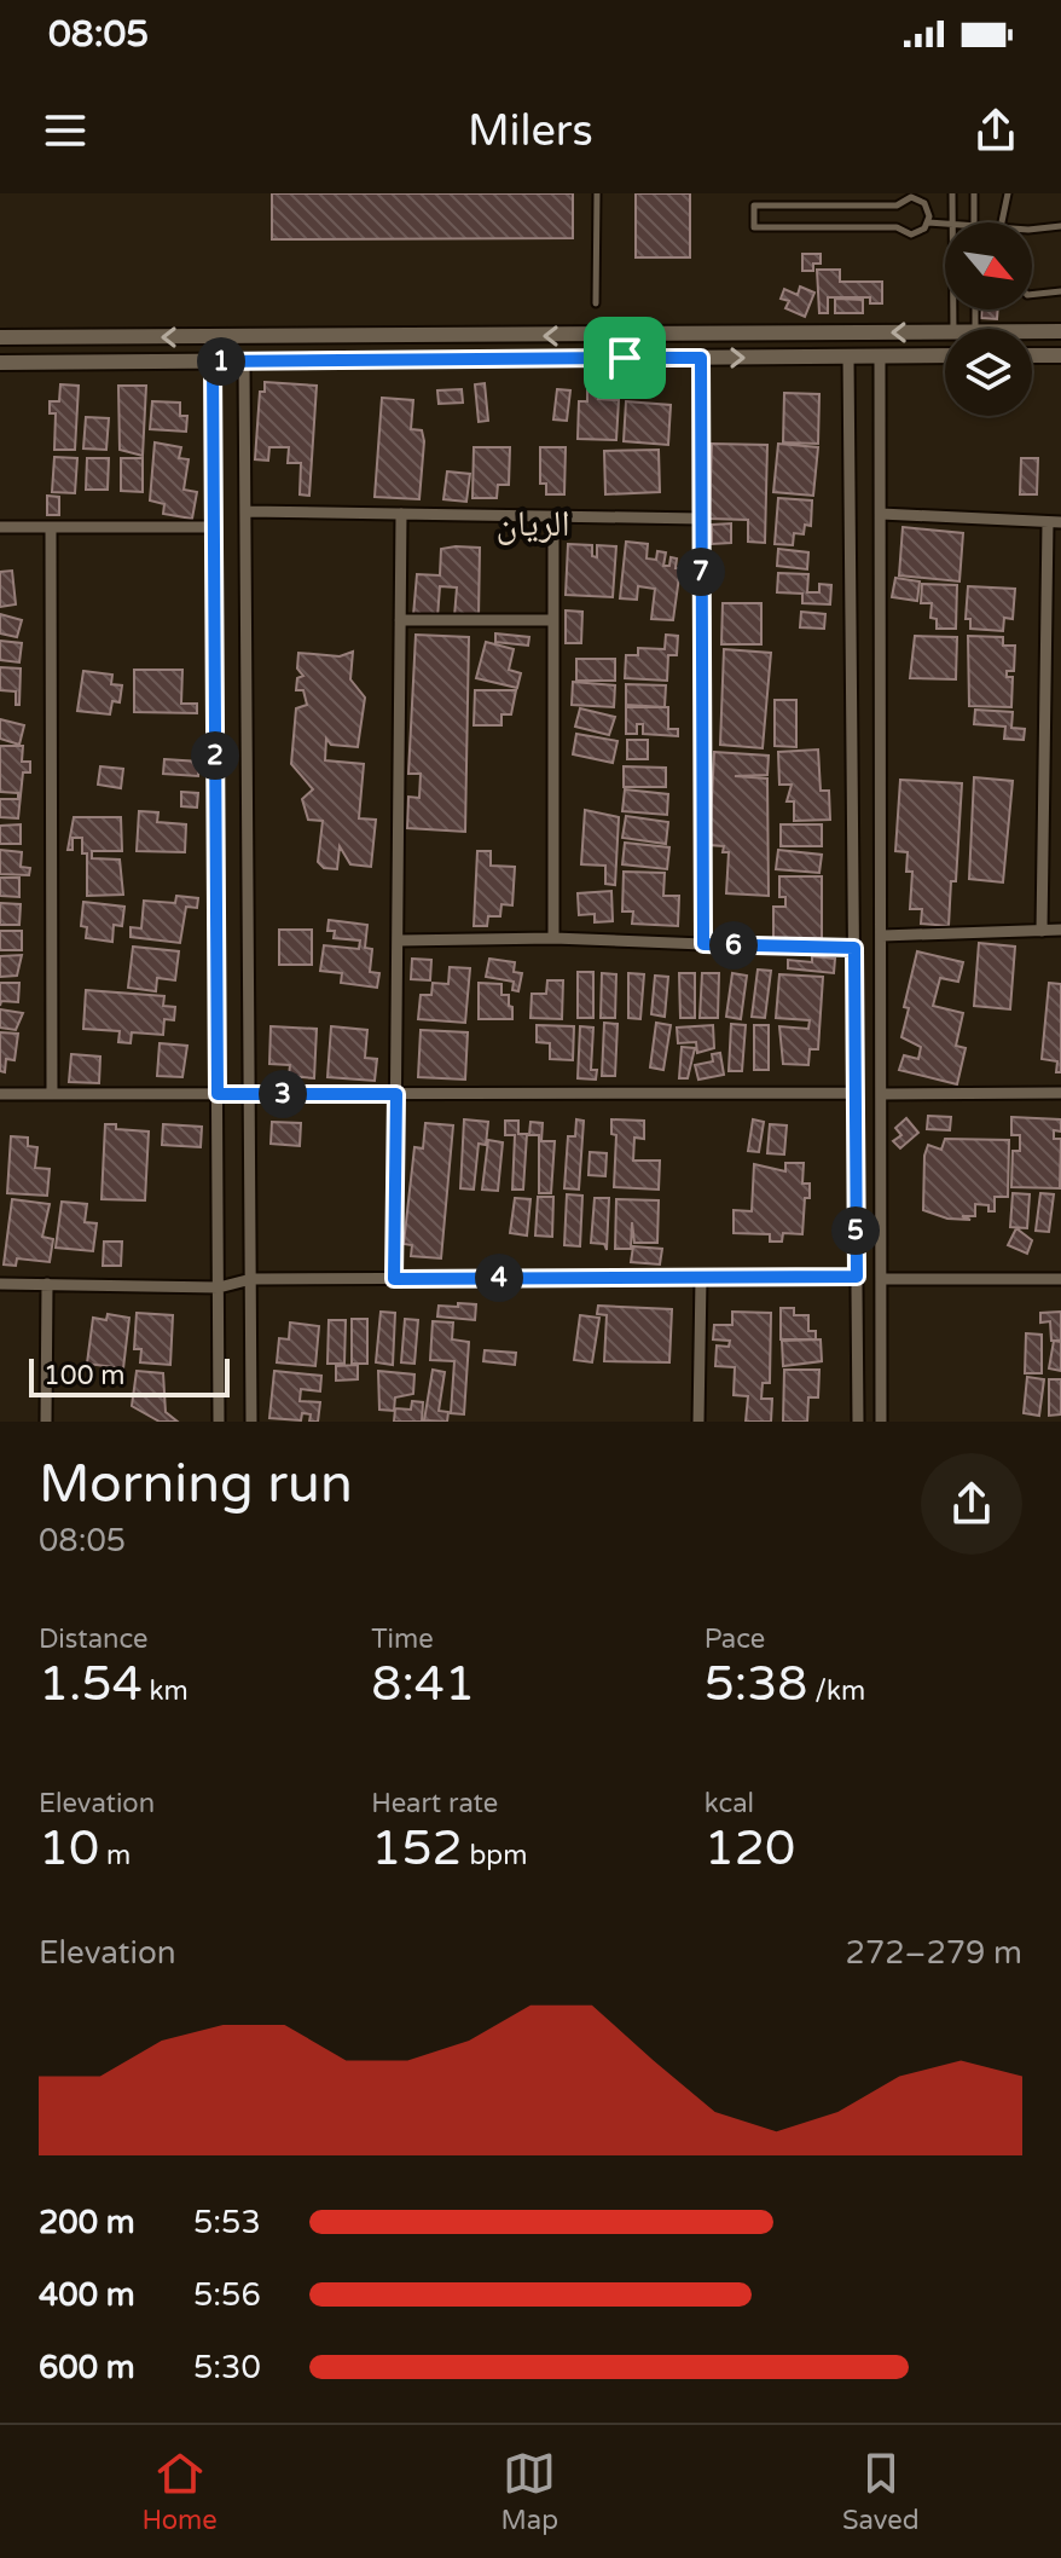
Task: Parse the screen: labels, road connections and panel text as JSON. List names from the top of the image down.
{
  "districts": ["الريان"],
  "scale_bar": "100 m",
  "north": "bottom right",
  "page": {
    "status": "08:05",
    "header": "Milers",
    "pins": [
      "1",
      "7",
      "2",
      "6",
      "3",
      "5",
      "4"
    ],
    "scale": "100 m",
    "heading": ["Morning run", "08:05"],
    "stats": [
      ["Distance", "1.54 km"],
      ["Time", "8:41"],
      ["Pace", "5:38 /km"],
      ["Elevation", "10 m"],
      ["Heart rate", "152 bpm"],
      ["kcal", "120"]
    ],
    "chart": ["Elevation", "272–279 m"],
    "list": [
      {
        "name": "200 m",
        "note": "5:53"
      },
      {
        "name": "400 m",
        "note": "5:56"
      },
      {
        "name": "600 m",
        "note": "5:30"
      }
    ],
    "tabs": ["Home", "Map", "Saved"]
  }
}
